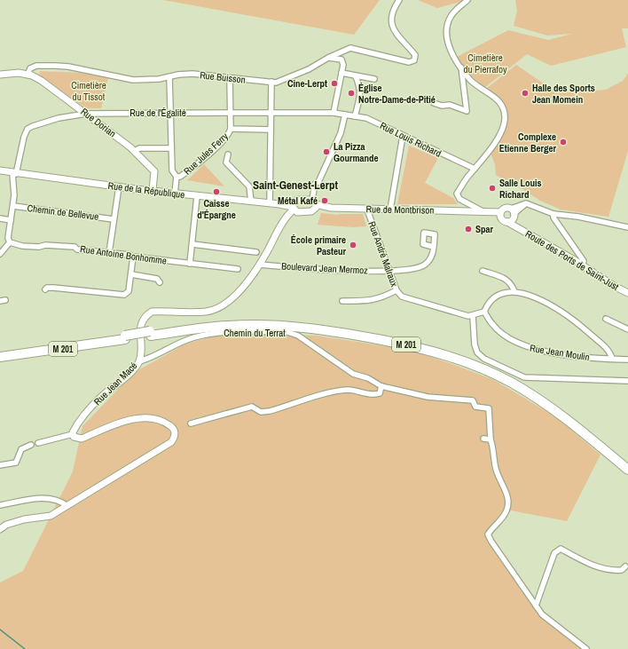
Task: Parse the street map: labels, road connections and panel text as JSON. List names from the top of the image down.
{
  "streets": {
    "highway": ["M 201"],
    "main road": [
      "Rue Dorian",
      "Rue de la République",
      "Rue de Montbrison",
      "Route des Ports de Saint-Just",
      "Rue Jean Macé"
    ],
    "street": [
      "Rue Buisson",
      "Rue de l'Égalité",
      "Rue Louis Richard",
      "Rue Jules Ferry",
      "Chemin de Bellevue",
      "Rue André Malraux",
      "Rue Antoine Bonhomme",
      "Boulevard Jean Mermoz",
      "Chemin du Terrat",
      "Rue Jean Moulin"
    ]
  },
  "crossings": [
    ["Rue Buisson", "Rue Dorian"],
    ["Rue de l'Égalité", "Rue Dorian"],
    ["Rue de l'Égalité", "Rue Louis Richard"],
    ["Rue de l'Égalité", "Rue de la République"],
    ["Rue Dorian", "Rue de la République"],
    ["Rue de la République", "Rue Jean Macé"],
    ["Rue de Montbrison", "Rue André Malraux"],
    ["Rue de Montbrison", "Route des Ports de Saint-Just"],
    ["Rue André Malraux", "Boulevard Jean Mermoz"],
    ["Boulevard Jean Mermoz", "Rue Jean Macé"],
    ["Chemin du Terrat", "Rue Jean Macé"]
  ],
  "districts": ["Saint-Genest-Lerpt"],
  "parks": ["Cimetière du Pierrafoy", "Cimetière du Tissot"],
  "places": [
    "Cine-Lerpt",
    "Église Notre-Dame-de-Pitié",
    "Halle des Sports Jean Momein",
    "Complexe Etienne Berger",
    "La Pizza Gourmande",
    "Salle Louis Richard",
    "Caisse d'Épargne",
    "Métal Kafé",
    "Spar",
    "École primaire Pasteur"
  ]
}
